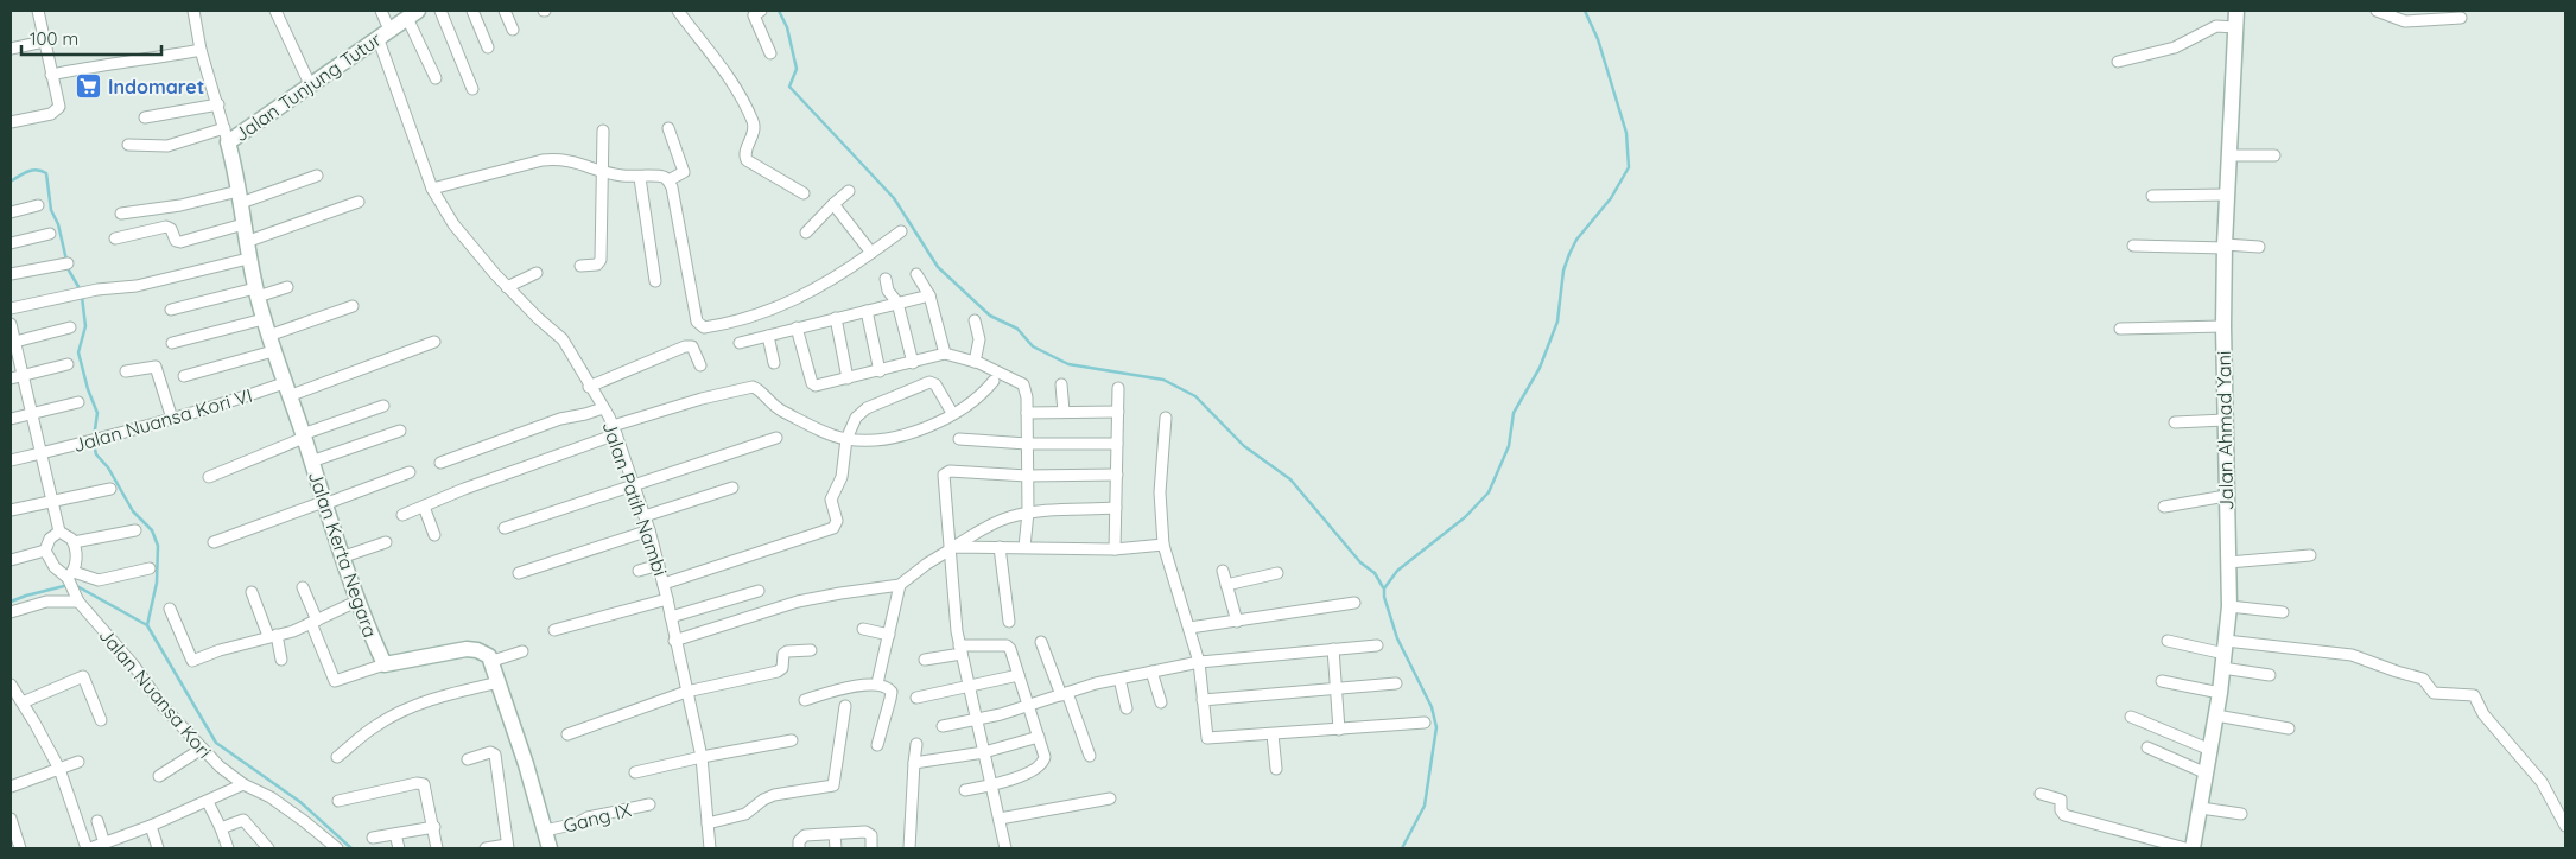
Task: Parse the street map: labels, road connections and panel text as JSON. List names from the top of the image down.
{
  "streets": {
    "street": [
      "Jalan Tunjung Tutur",
      "Jalan Nuansa Kori VI",
      "Jalan Ahmad Yani",
      "Jalan Patih Nambi",
      "Jalan Kerta Negara",
      "Jalan Nuansa Kori",
      "Gang IX"
    ]
  },
  "crossings": [
    ["Jalan Tunjung Tutur", "Jalan Patih Nambi"],
    ["Jalan Tunjung Tutur", "Jalan Kerta Negara"],
    ["Jalan Nuansa Kori VI", "Jalan Kerta Negara"]
  ],
  "places": {
    "supermarket": ["Indomaret"]
  },
  "scale_bar": "100 m"
}
